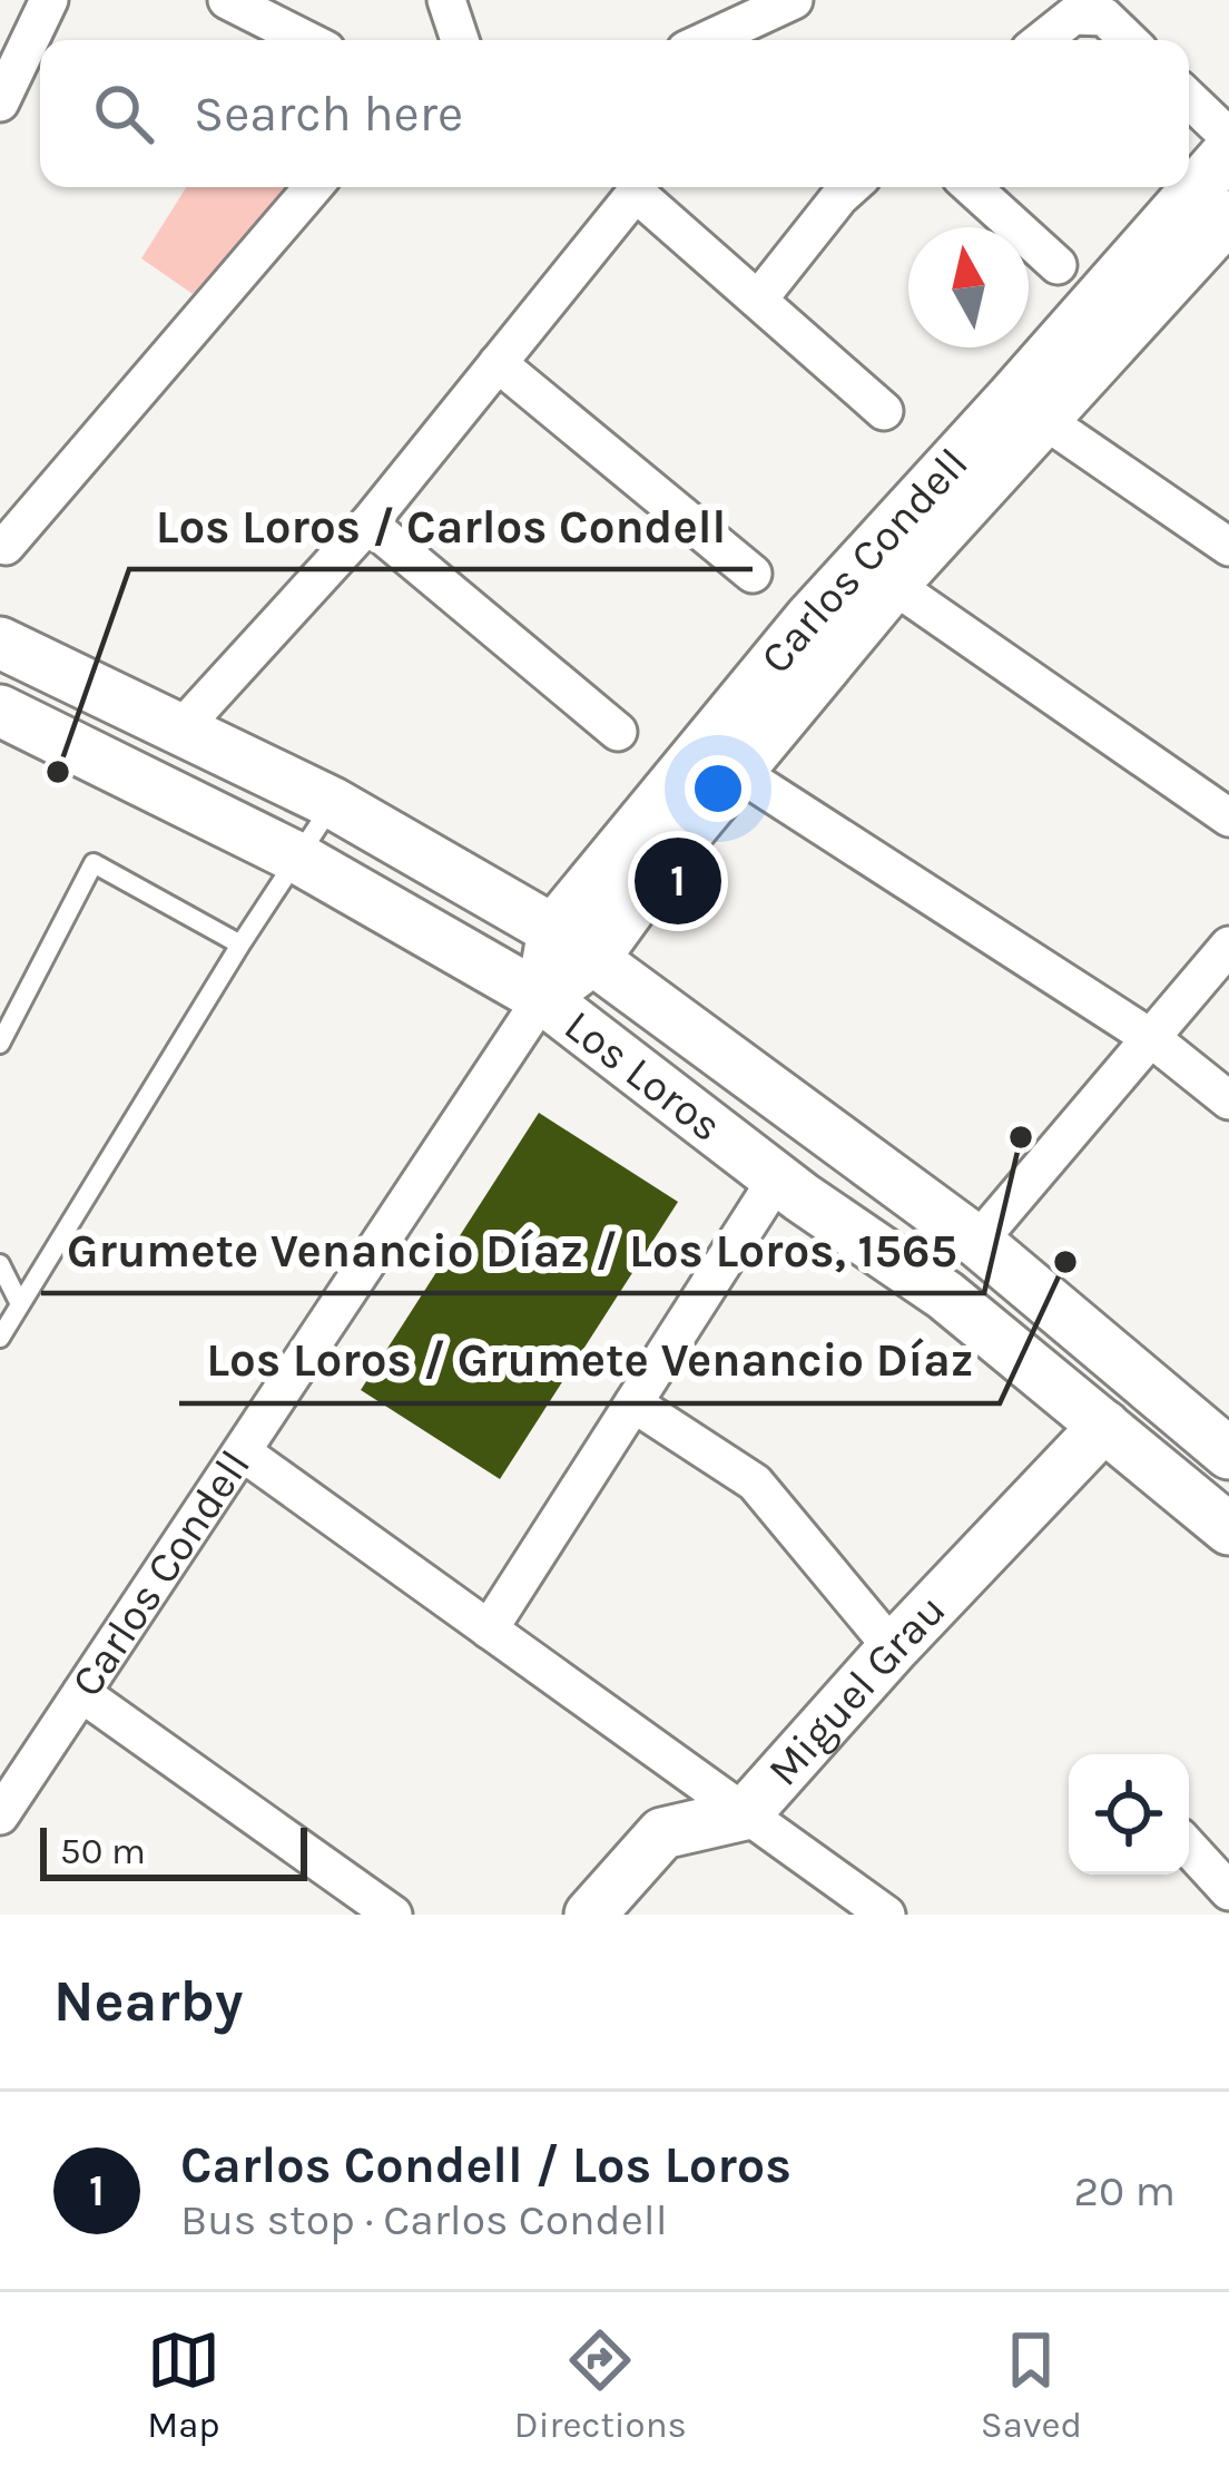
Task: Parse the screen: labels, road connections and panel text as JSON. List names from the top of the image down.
{
  "streets": {
    "main road": ["Carlos Condell", "Los Loros", "Miguel Grau"]
  },
  "crossings": [
    ["Carlos Condell", "Los Loros"],
    ["Los Loros", "Miguel Grau"]
  ],
  "places": ["Los Loros / Carlos Condell", "Grumete Venancio Díaz / Los Loros, 1565", "Los Loros / Grumete Venancio Díaz"],
  "scale_bar": "50 m",
  "north": "top",
  "page": {
    "search": "Search here",
    "pins": "1",
    "scale": "50 m",
    "heading": "Nearby",
    "list": [
      {
        "mark": "1",
        "name": "Carlos Condell / Los Loros",
        "note": "Bus stop · Carlos Condell",
        "value": "20 m"
      }
    ],
    "nav": ["Map", "Directions", "Saved"]
  }
}
